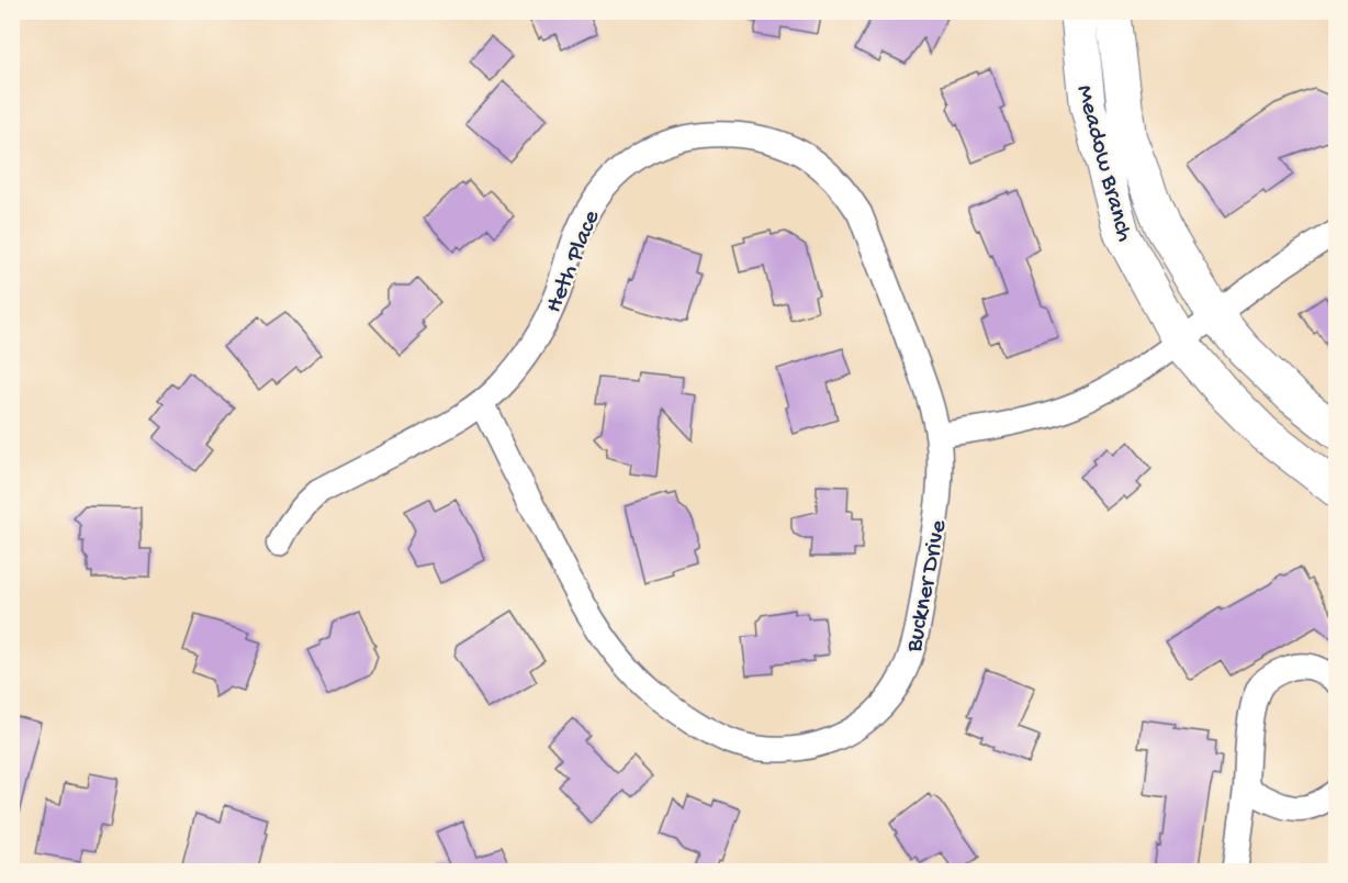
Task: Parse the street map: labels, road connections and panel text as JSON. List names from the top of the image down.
{
  "streets": {
    "main road": ["Meadow Branch"],
    "street": ["Heth Place", "Buckner Drive"]
  },
  "crossings": [
    ["Heth Place", "Buckner Drive"]
  ]
}
